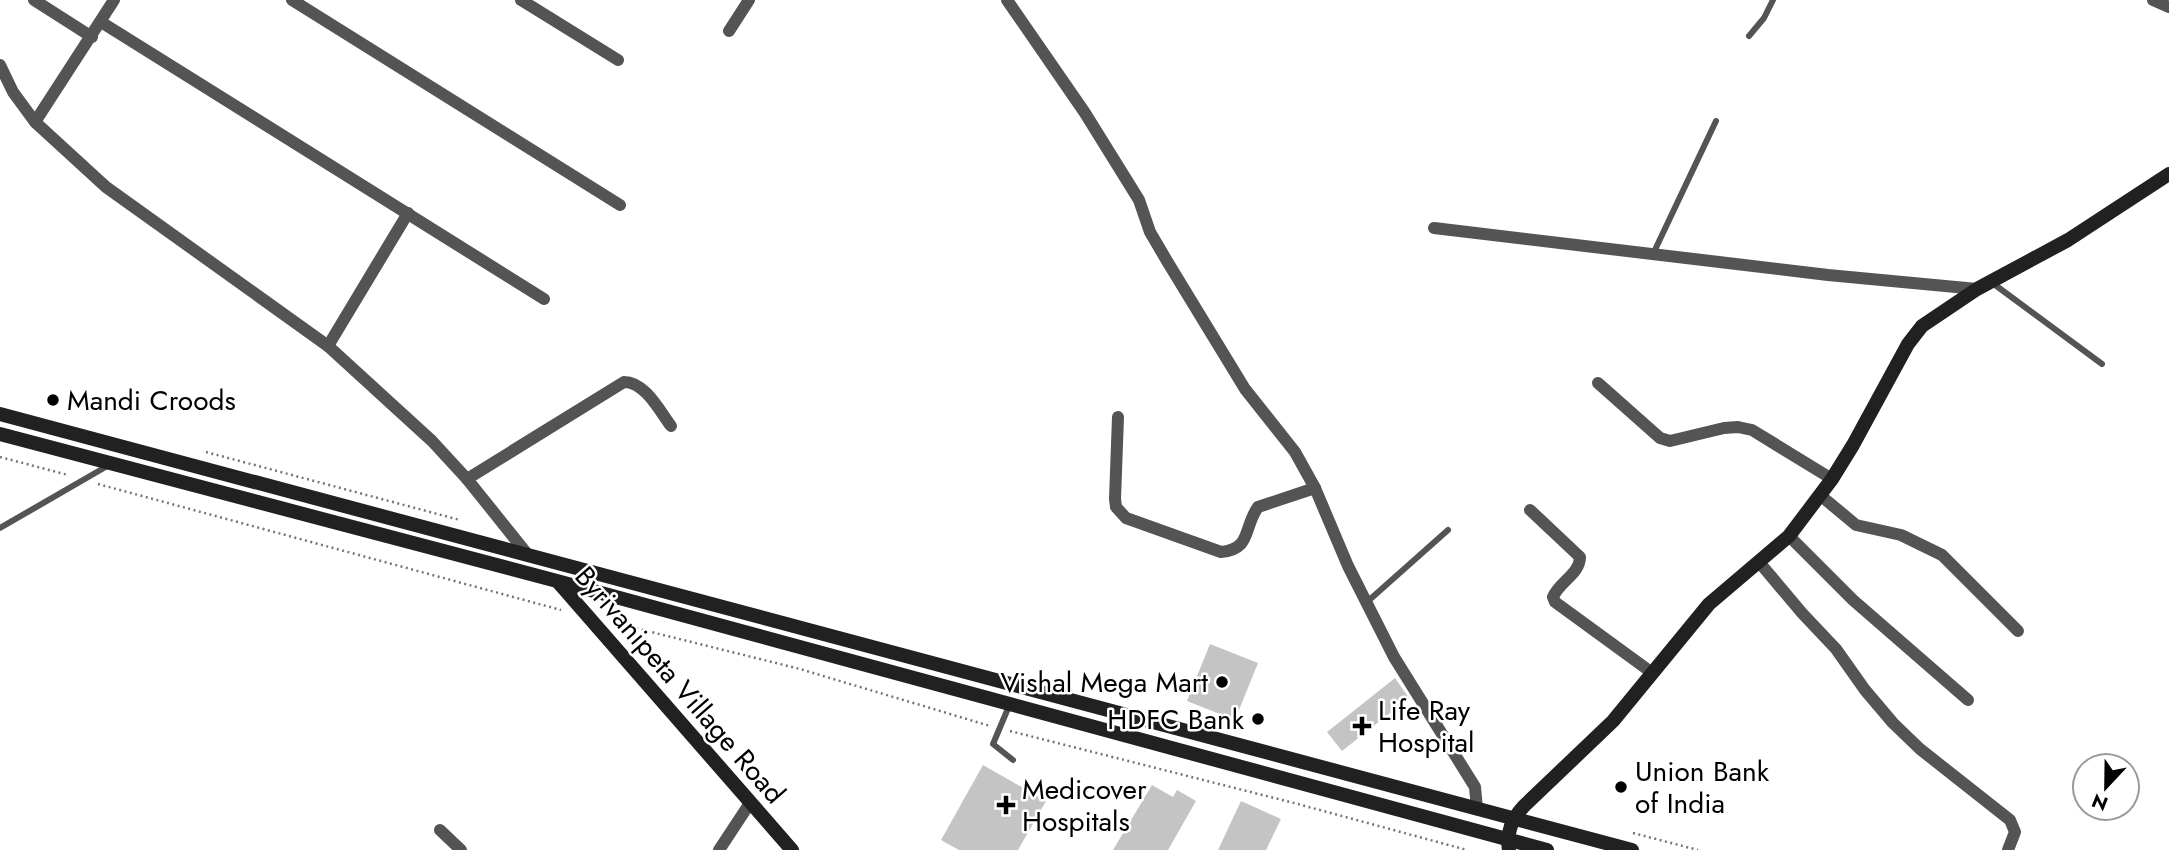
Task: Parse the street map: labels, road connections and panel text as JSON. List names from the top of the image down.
{
  "streets": {
    "main road": ["Byrivanipeta Village Road"]
  },
  "places": {
    "other": [
      "Mandi Croods",
      "Vishal Mega Mart",
      "HDFC Bank",
      "Union Bank of India"
    ],
    "health": ["Life Ray Hospital", "Medicover Hospitals"]
  },
  "north": "bottom"
}
